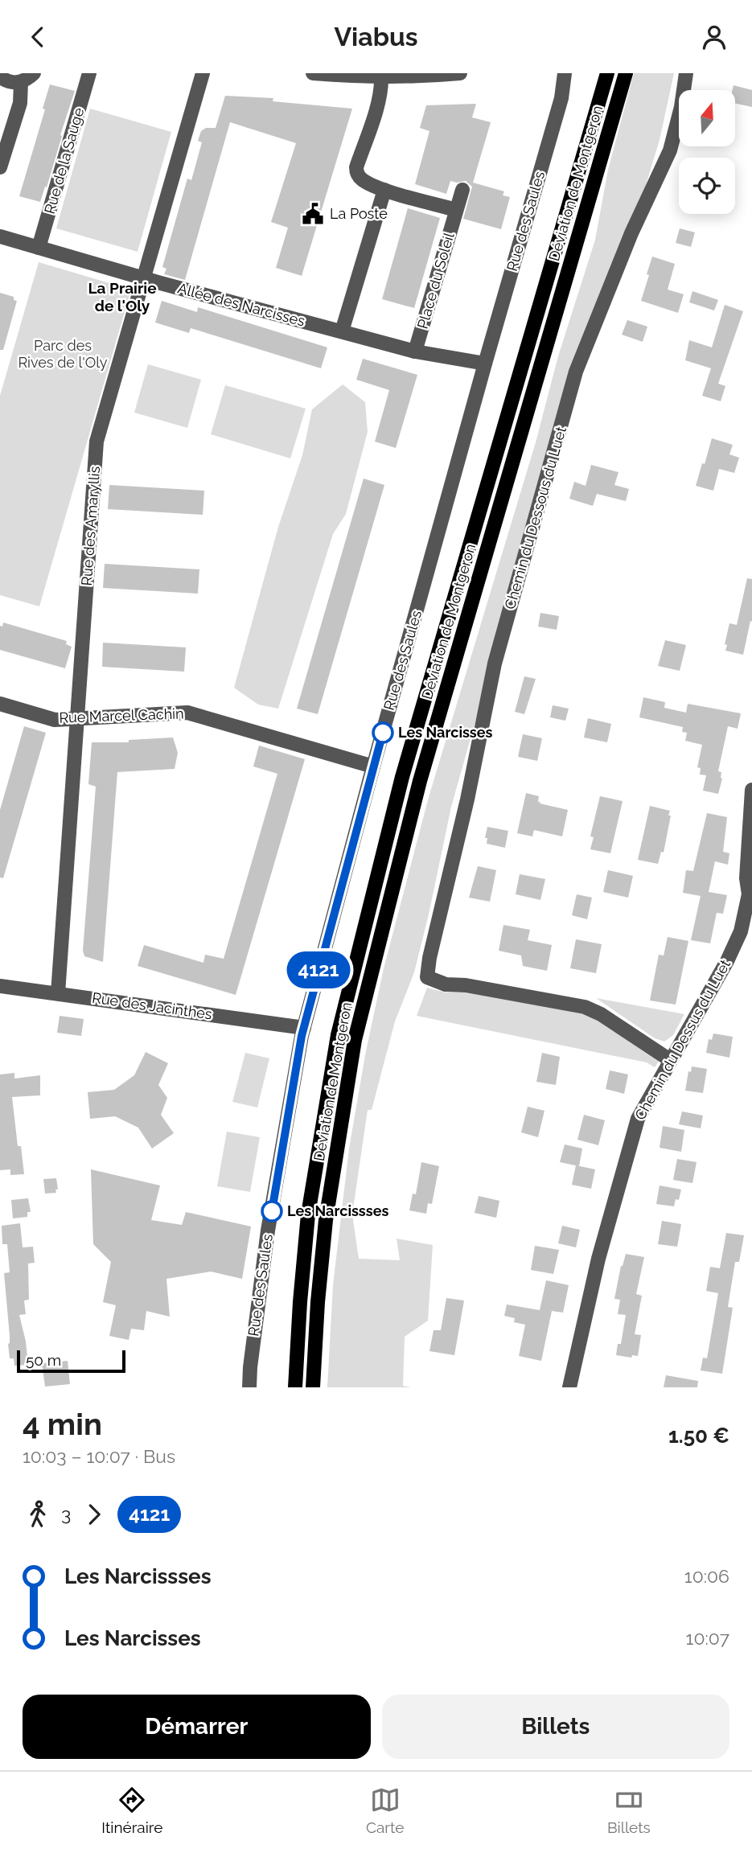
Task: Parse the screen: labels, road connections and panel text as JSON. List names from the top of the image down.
{
  "streets": {
    "main road": ["Déviation de Montgeron"],
    "street": [
      "Rue de la Sauge",
      "Rue des Saules",
      "Place du Soleil",
      "Allée des Narcisses",
      "Chemin du Dessous du Luet",
      "Rue des Amaryllis",
      "Rue Marcel Cachin",
      "Rue des Jacinthes",
      "Chemin du Dessus du Luet"
    ]
  },
  "crossings": [
    ["Rue de la Sauge", "Allée des Narcisses"],
    ["Rue des Saules", "Allée des Narcisses"],
    ["Rue des Saules", "Rue Marcel Cachin"],
    ["Rue des Saules", "Rue des Jacinthes"],
    ["Place du Soleil", "Allée des Narcisses"],
    ["Allée des Narcisses", "Rue des Amaryllis"],
    ["Chemin du Dessous du Luet", "Chemin du Dessus du Luet"],
    ["Rue des Amaryllis", "Rue Marcel Cachin"],
    ["Rue des Amaryllis", "Rue des Jacinthes"]
  ],
  "districts": ["La Prairie de l'Oly"],
  "parks": ["Parc des Rives de l'Oly"],
  "places": {
    "public building": ["La Poste"],
    "other": ["Les Narcisses", "Les Narcissses"]
  },
  "lines": ["bus line 4121"],
  "scale_bar": "50 m",
  "north": "top",
  "page": {
    "header": "Viabus",
    "on_map": "4121",
    "scale": "50 m",
    "heading": ["4 min", "10:03 – 10:07 · Bus", "1.50 €"],
    "legs": ["3", "4121"],
    "list": [
      {
        "name": "Les Narcissses",
        "value": "10:06"
      },
      {
        "name": "Les Narcisses",
        "value": "10:07"
      }
    ],
    "buttons": ["Démarrer", "Billets"],
    "tabs": ["Itinéraire", "Carte", "Billets"]
  }
}
